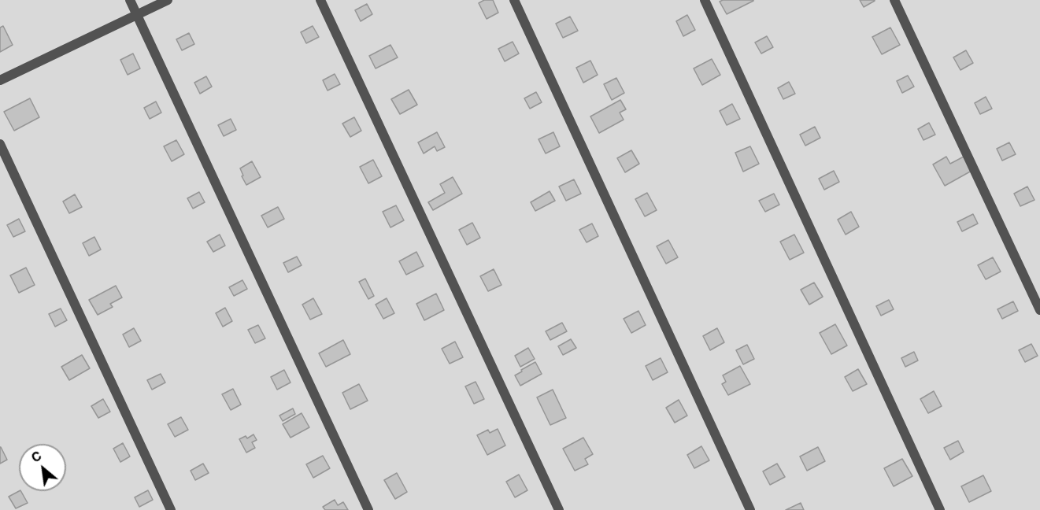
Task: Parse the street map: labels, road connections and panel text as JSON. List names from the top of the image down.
{
  "north": "top left"
}
